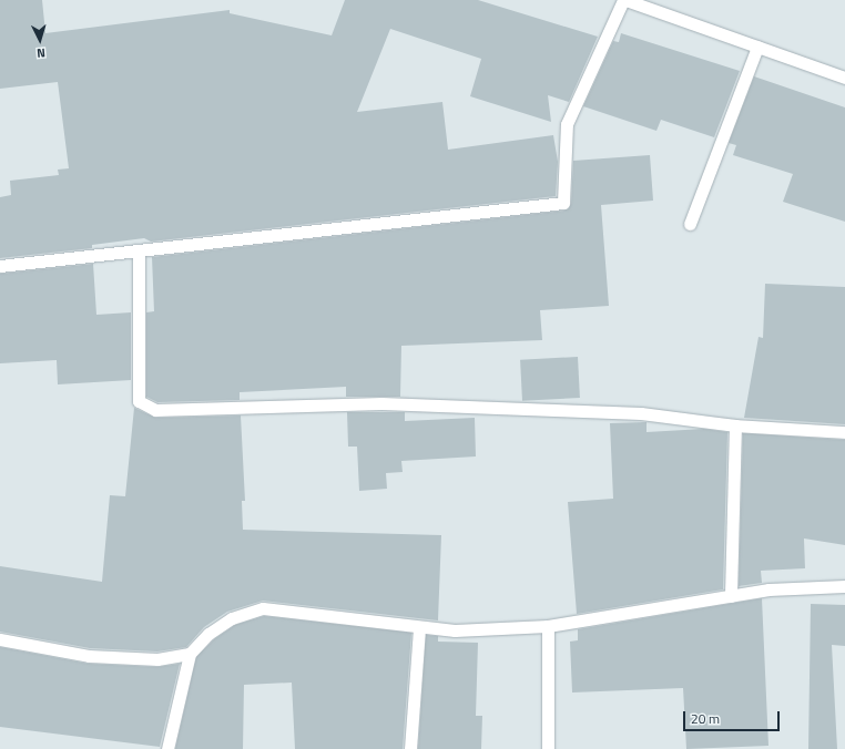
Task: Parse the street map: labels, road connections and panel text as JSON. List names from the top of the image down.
{
  "scale_bar": "20 m",
  "north": "bottom"
}
